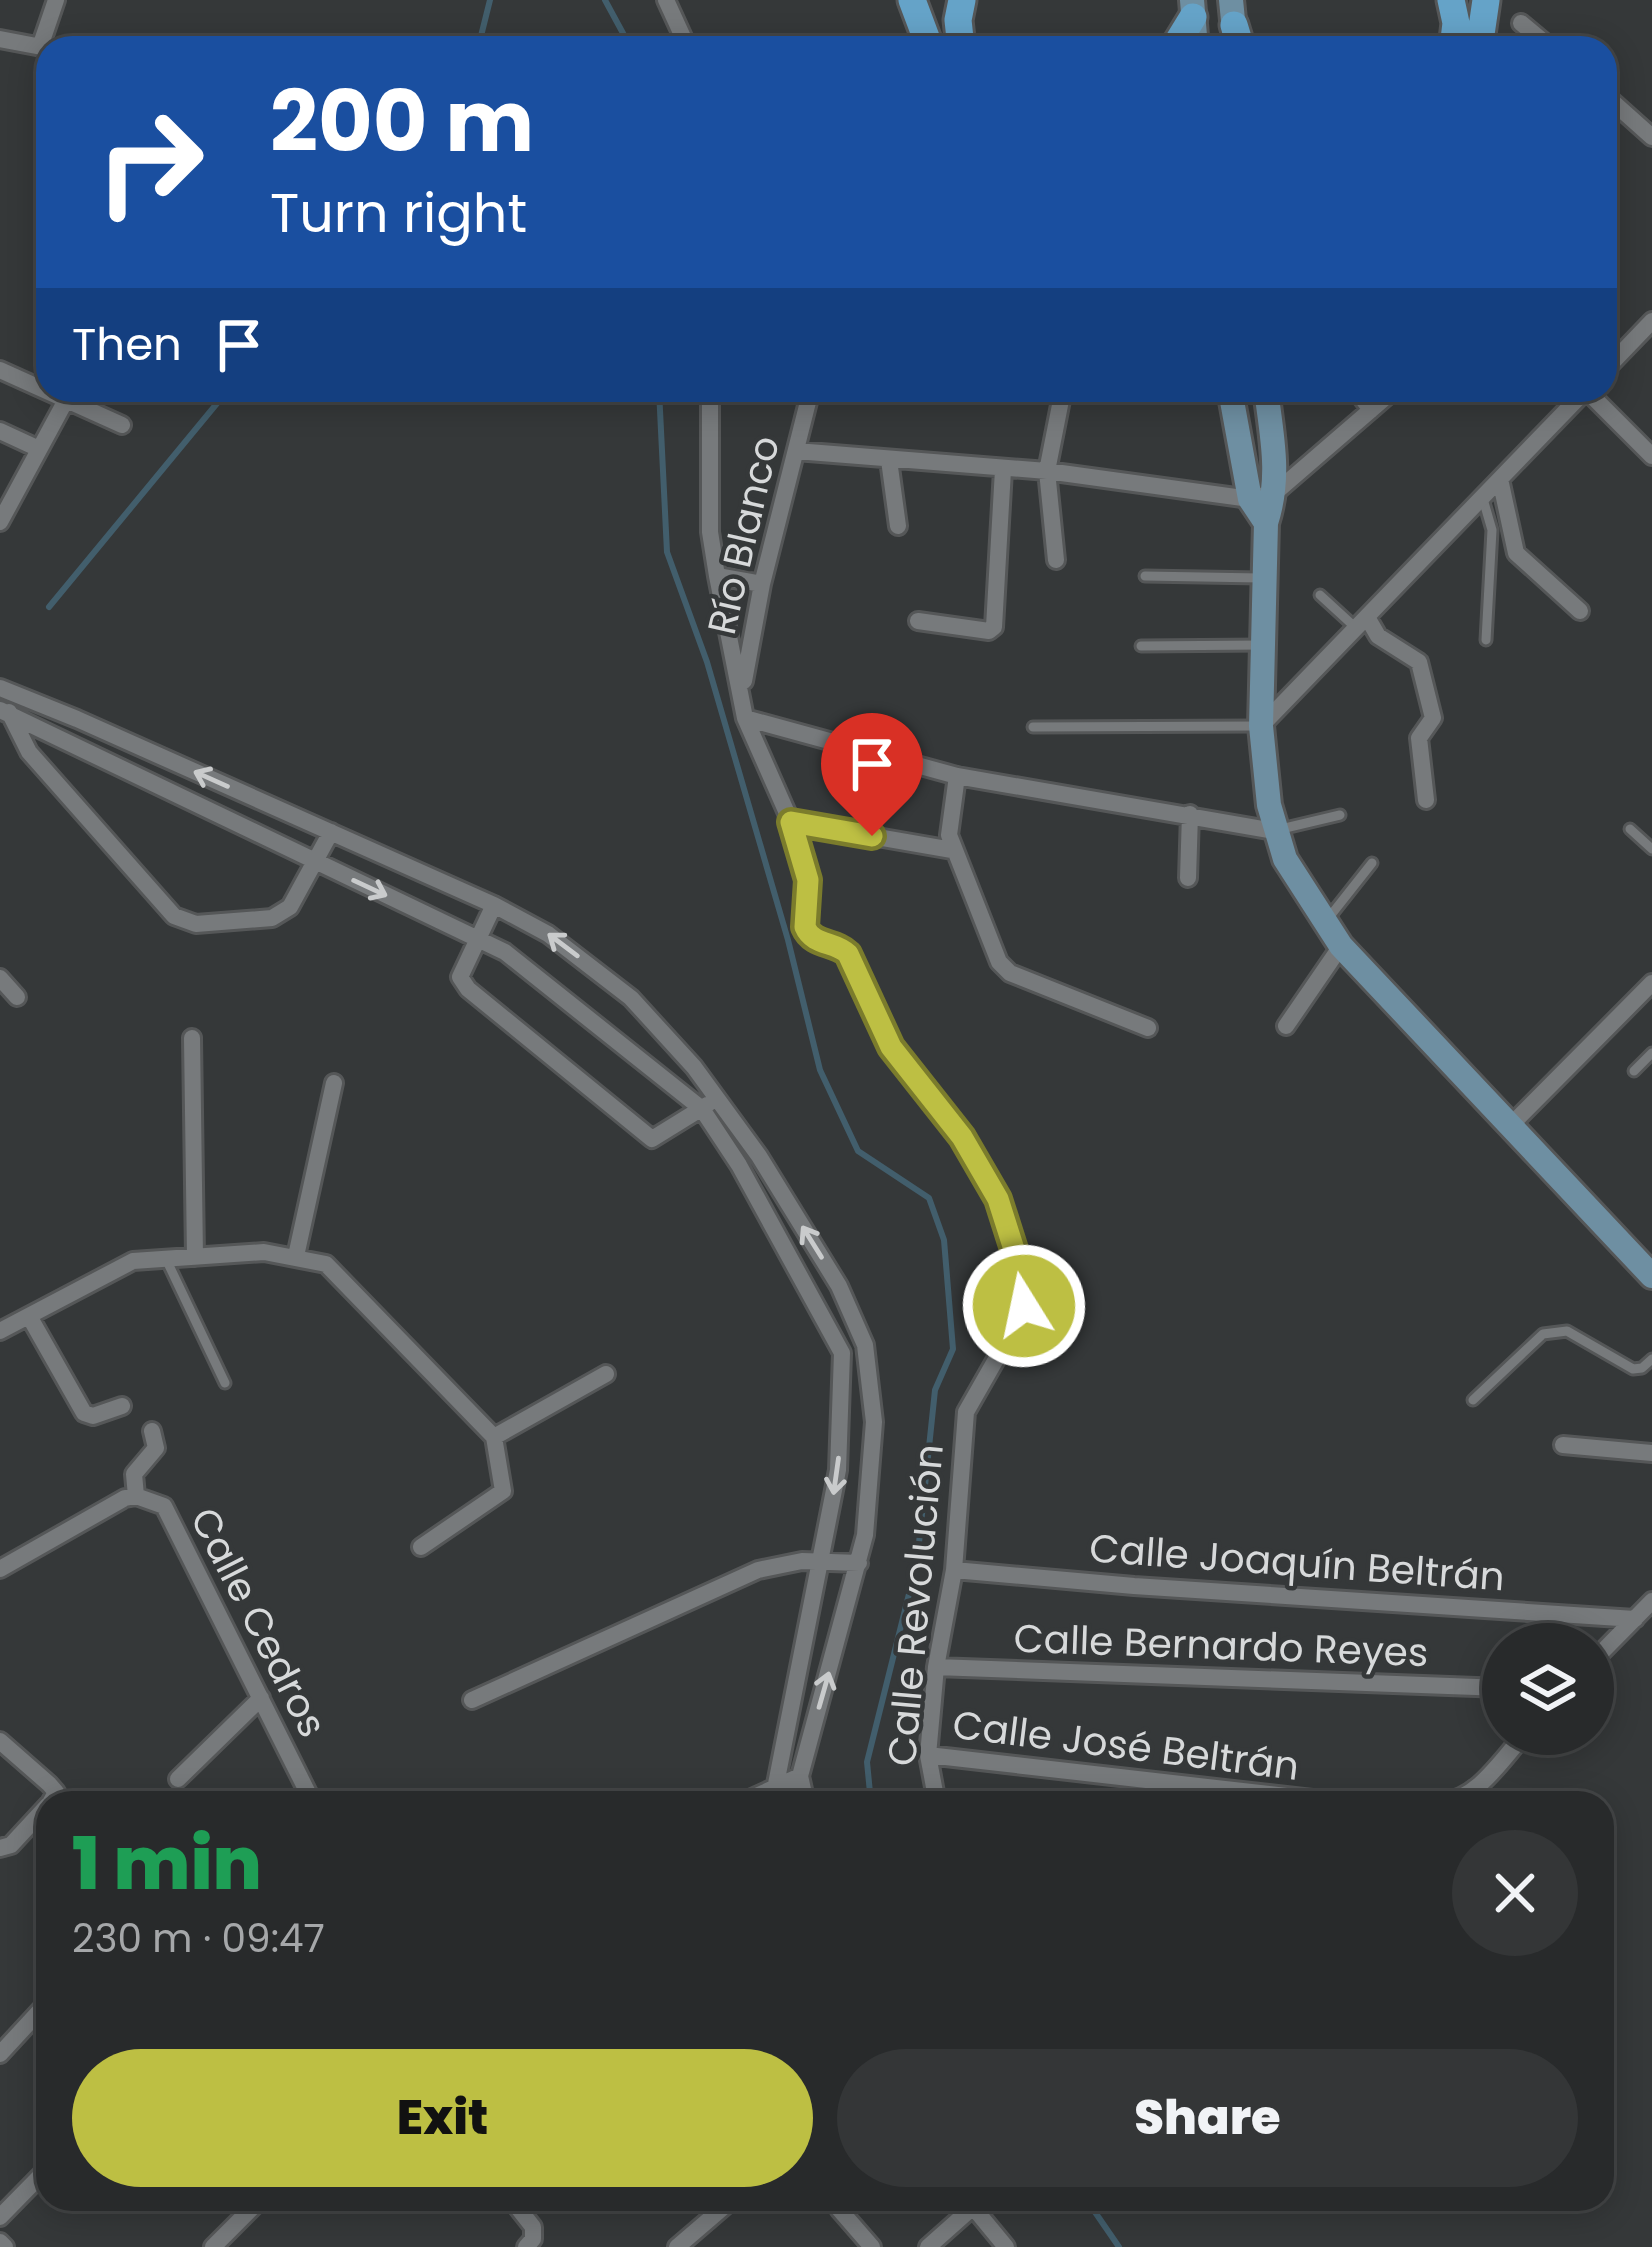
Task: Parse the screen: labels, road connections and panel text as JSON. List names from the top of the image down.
{
  "streets": {
    "street": [
      "Río Blanco",
      "Calle Joaquín Beltrán",
      "Calle Revolución",
      "Calle Cedros",
      "Calle Bernardo Reyes",
      "Calle José Beltrán"
    ]
  },
  "crossings": [
    ["Calle Joaquín Beltrán", "Calle Revolución"],
    ["Calle Revolución", "Calle Bernardo Reyes"],
    ["Calle Revolución", "Calle José Beltrán"]
  ],
  "page": {
    "turn": ["200 m", "Turn right"],
    "then": "Then",
    "heading": ["1 min", "230 m · 09:47"],
    "buttons": ["Exit", "Share"]
  }
}
